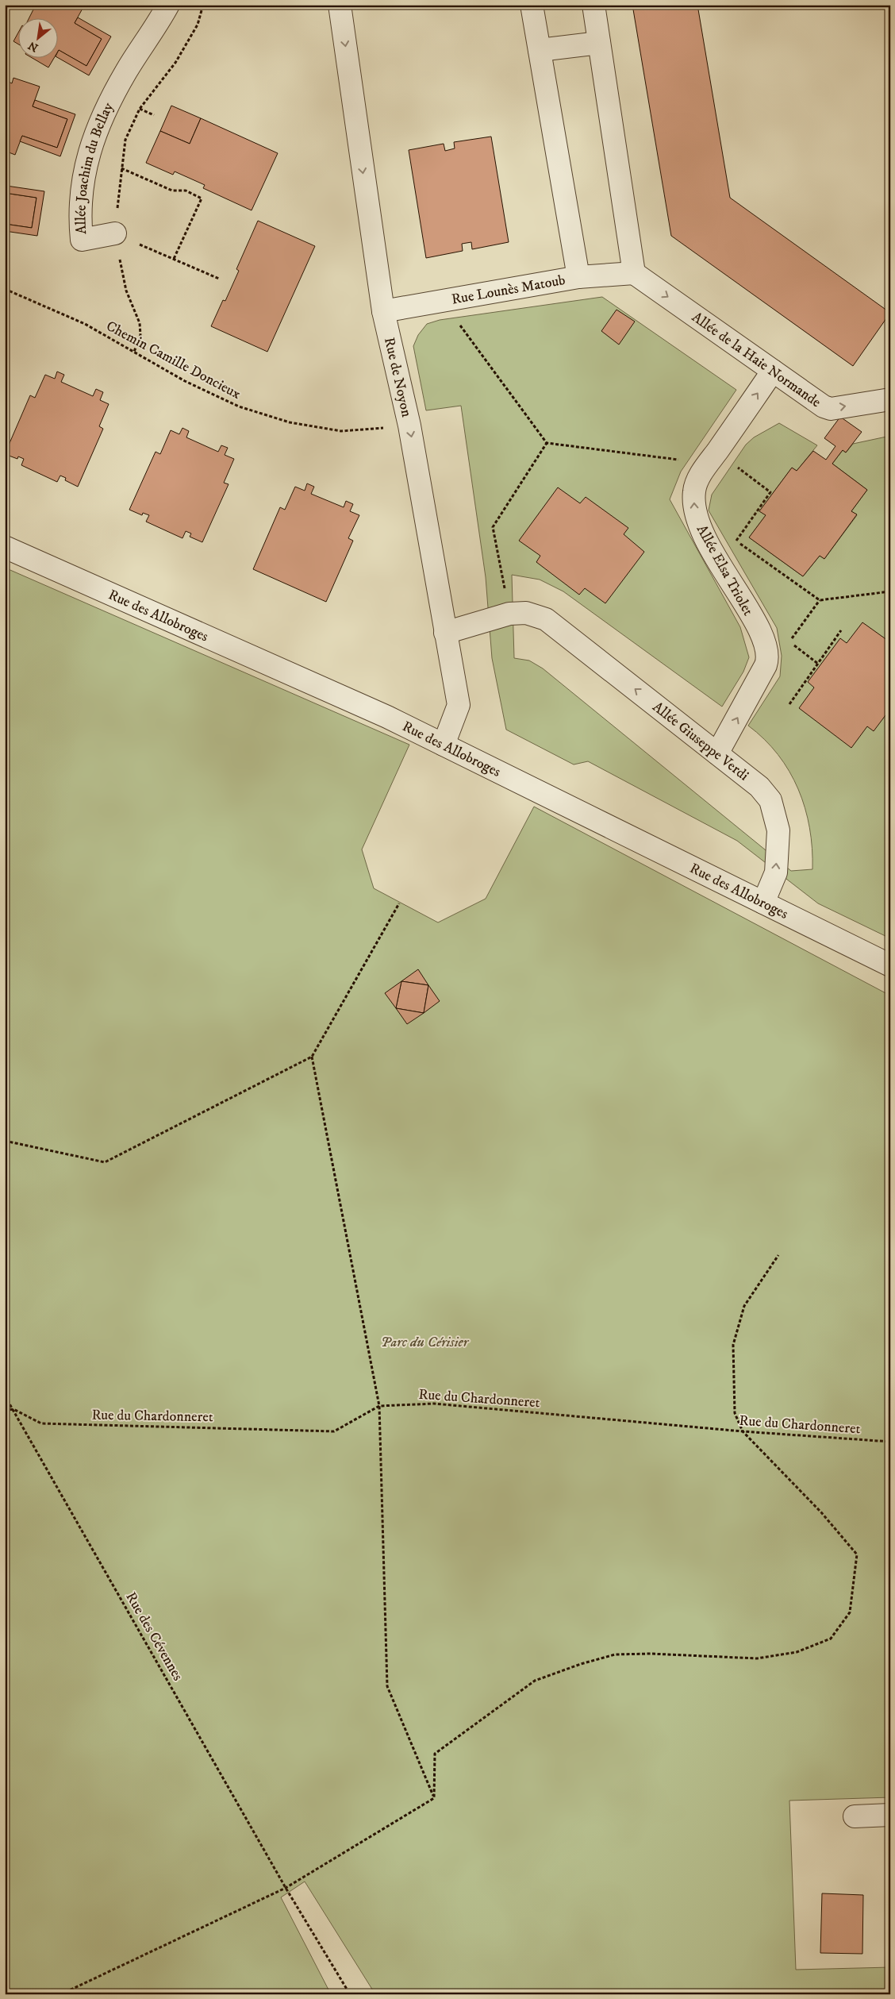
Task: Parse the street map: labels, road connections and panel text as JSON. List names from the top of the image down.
{
  "streets": {
    "street": [
      "Allée Joachim du Bellay",
      "Rue Lounès Matoub",
      "Allée de la Haie Normande",
      "Rue de Noyon",
      "Allée Elsa Triolet",
      "Rue des Allobroges",
      "Allée Giuseppe Verdi"
    ],
    "path": ["Chemin Camille Doncieux", "Rue du Chardonneret", "Rue des Cévennes"]
  },
  "crossings": [
    ["Rue Lounès Matoub", "Allée de la Haie Normande"],
    ["Rue Lounès Matoub", "Rue de Noyon"],
    ["Allée de la Haie Normande", "Allée Elsa Triolet"],
    ["Chemin Camille Doncieux", "Rue de Noyon"],
    ["Rue de Noyon", "Rue des Allobroges"],
    ["Allée Elsa Triolet", "Allée Giuseppe Verdi"],
    ["Rue des Allobroges", "Allée Giuseppe Verdi"],
    ["Rue du Chardonneret", "Rue des Cévennes"]
  ],
  "one_way": ["Allée de la Haie Normande", "Allée Elsa Triolet", "Allée Giuseppe Verdi"],
  "parks": ["Parc du Cérisier"],
  "north": "bottom left"
}
